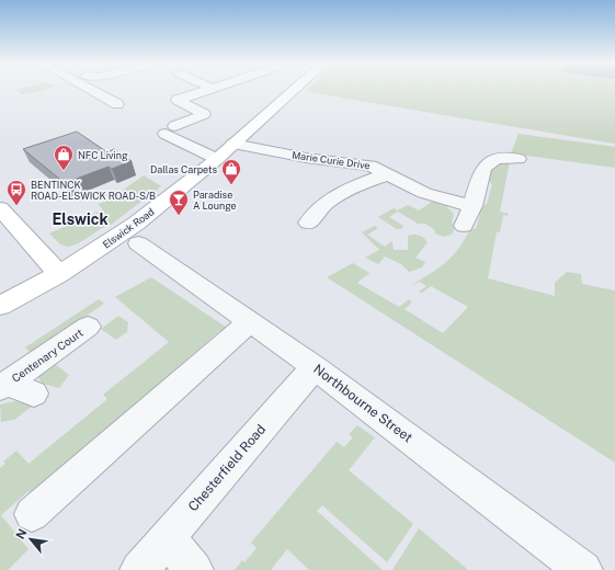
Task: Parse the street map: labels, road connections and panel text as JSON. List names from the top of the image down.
{
  "streets": {
    "main road": ["Elswick Road"],
    "street": [
      "Marie Curie Drive",
      "Centenary Court",
      "Northbourne Street",
      "Chesterfield Road"
    ]
  },
  "crossings": [
    ["Marie Curie Drive", "Elswick Road"],
    ["Northbourne Street", "Chesterfield Road"]
  ],
  "districts": ["Elswick"],
  "places": {
    "shop": ["NFC Living", "Dallas Carpets"],
    "bus stop": ["BENTINCK ROAD-ELSWICK ROAD-S/B"],
    "bar": ["Paradise A Lounge"]
  },
  "north": "top left"
}
